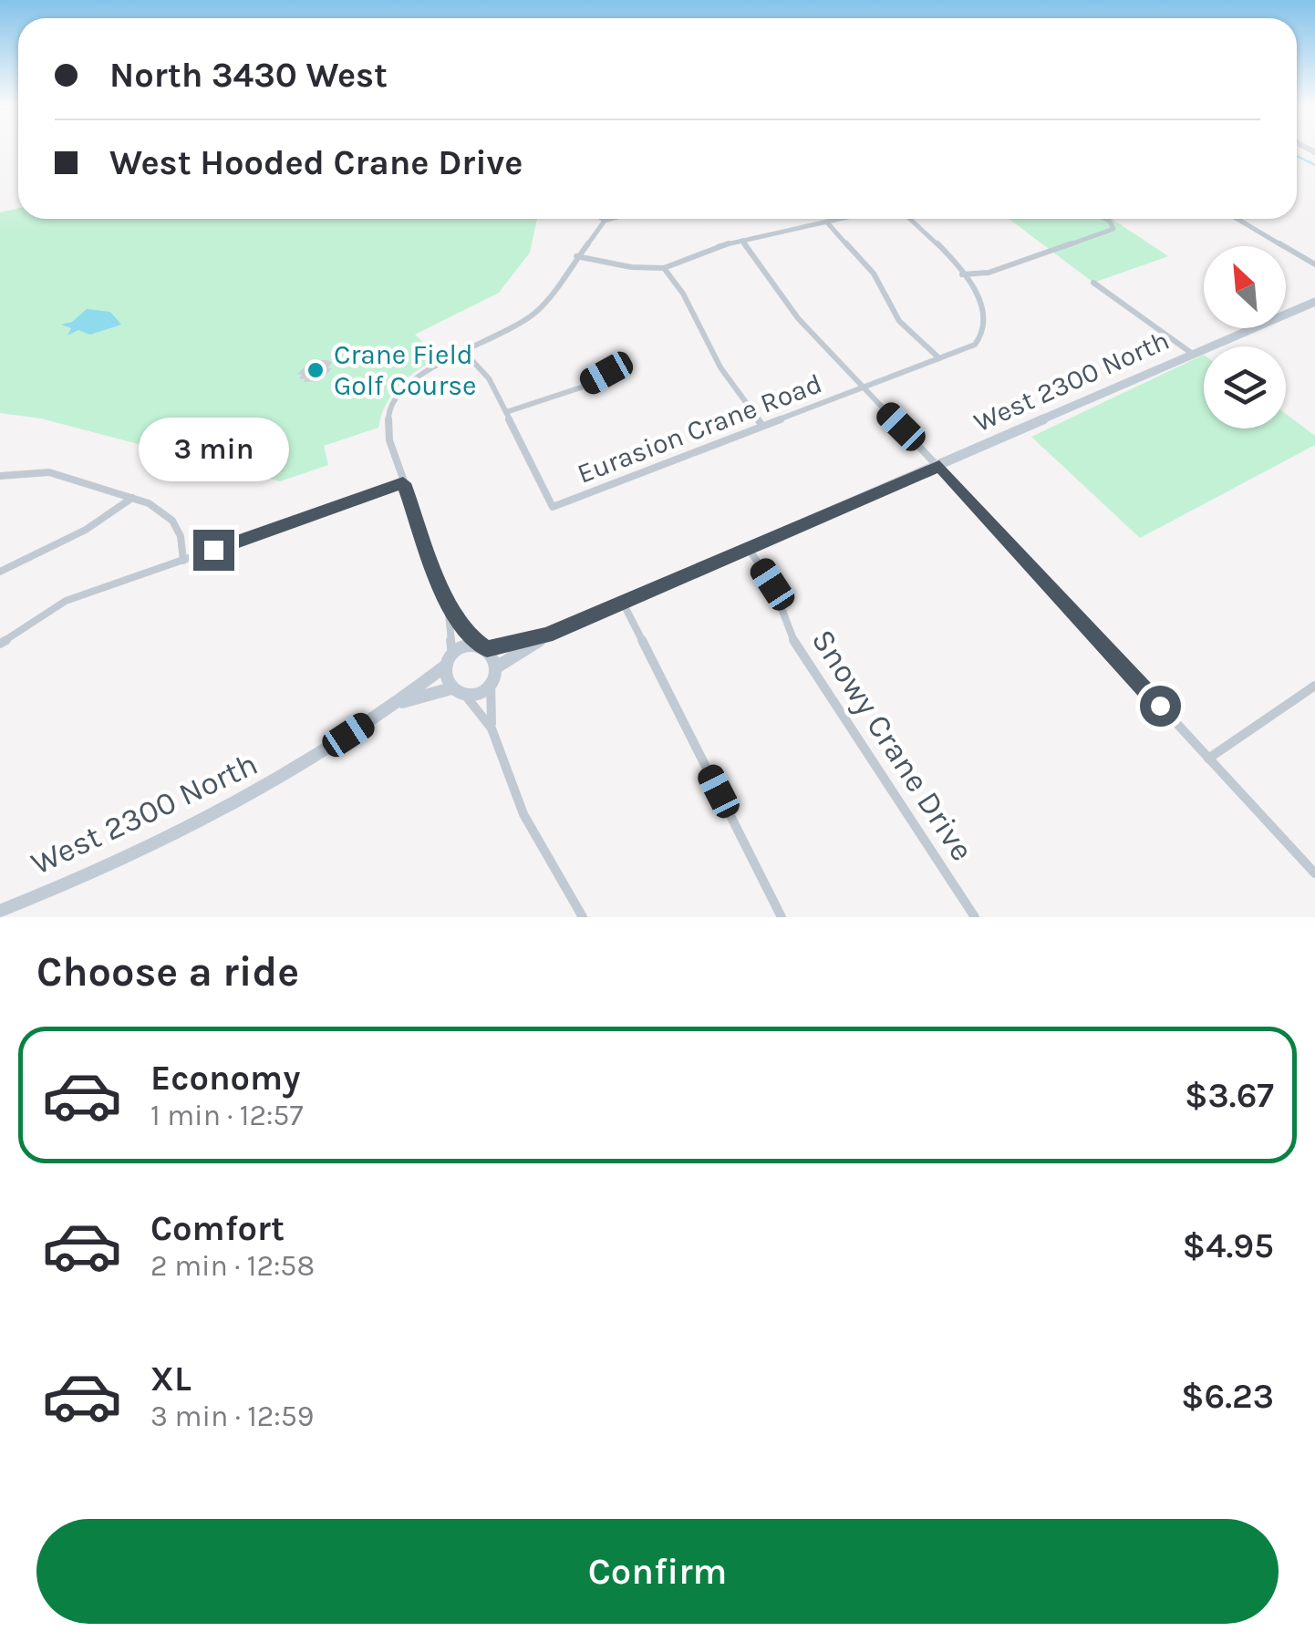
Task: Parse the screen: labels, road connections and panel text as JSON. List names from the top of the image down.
{
  "streets": {
    "street": ["West 2300 North", "Eurasion Crane Road", "Snowy Crane Drive"]
  },
  "crossings": [
    ["West 2300 North", "Snowy Crane Drive"]
  ],
  "places": ["Crane Field Golf Course"],
  "north": "top left",
  "page": {
    "banner": ["North 3430 West", "West Hooded Crane Drive"],
    "bubble": "3 min",
    "heading": "Choose a ride",
    "list": [
      {
        "name": "Economy",
        "note": "1 min · 12:57",
        "value": "$3.67"
      },
      {
        "name": "Comfort",
        "note": "2 min · 12:58",
        "value": "$4.95"
      },
      {
        "name": "XL",
        "note": "3 min · 12:59",
        "value": "$6.23"
      }
    ],
    "buttons": "Confirm"
  }
}
